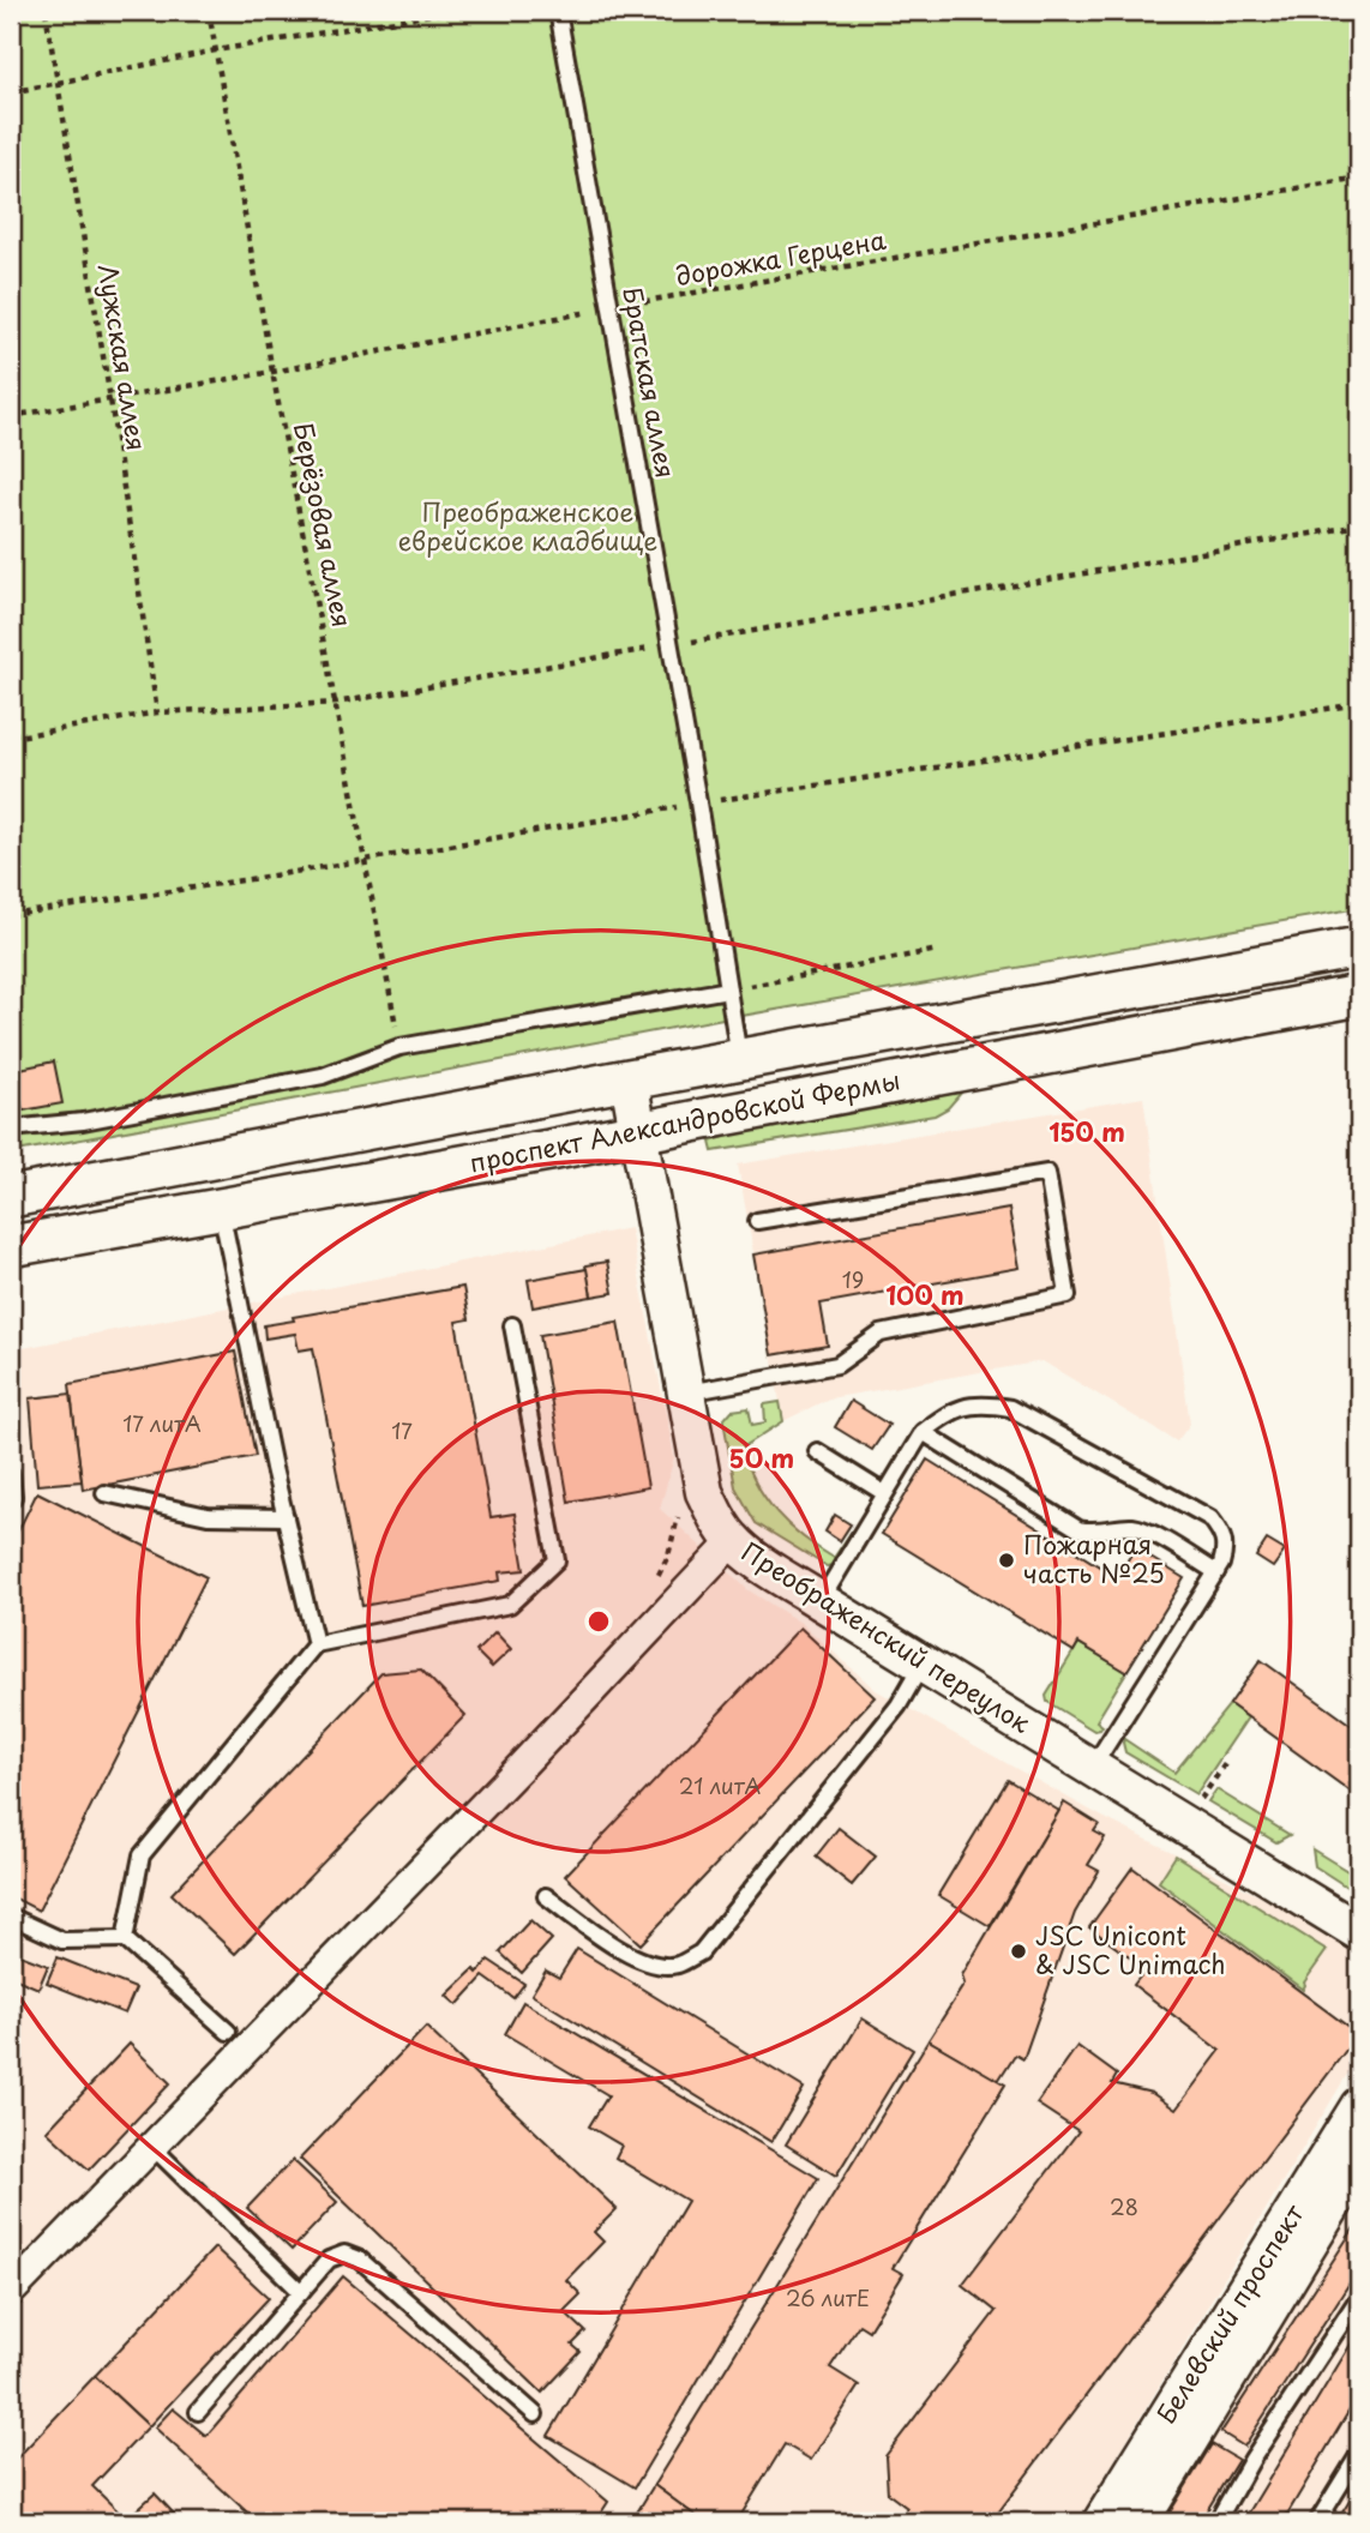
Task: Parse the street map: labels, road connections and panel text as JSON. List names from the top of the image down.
{
  "streets": {
    "main road": ["проспект Александровской Фермы"],
    "street": ["Преображенский переулок", "Белевский проспект"],
    "lane": ["Братская аллея"],
    "path": ["дорожка Герцена", "Лужская аллея", "Берёзовая аллея"]
  },
  "crossings": [
    ["дорожка Герцена", "Лужская аллея"],
    ["дорожка Герцена", "Братская аллея"],
    ["дорожка Герцена", "Берёзовая аллея"],
    ["Братская аллея", "проспект Александровской Фермы"],
    ["проспект Александровской Фермы", "Преображенский переулок"]
  ],
  "parks": ["Преображенское еврейское кладбище"],
  "places": ["Пожарная часть №25", "JSC Unicont & JSC Unimach"],
  "house_numbers": [
    "19",
    "17 литА",
    "17",
    "21 литА",
    "28",
    "26 литЕ"
  ],
  "rings": ["150 m", "100 m", "50 m"]
}
